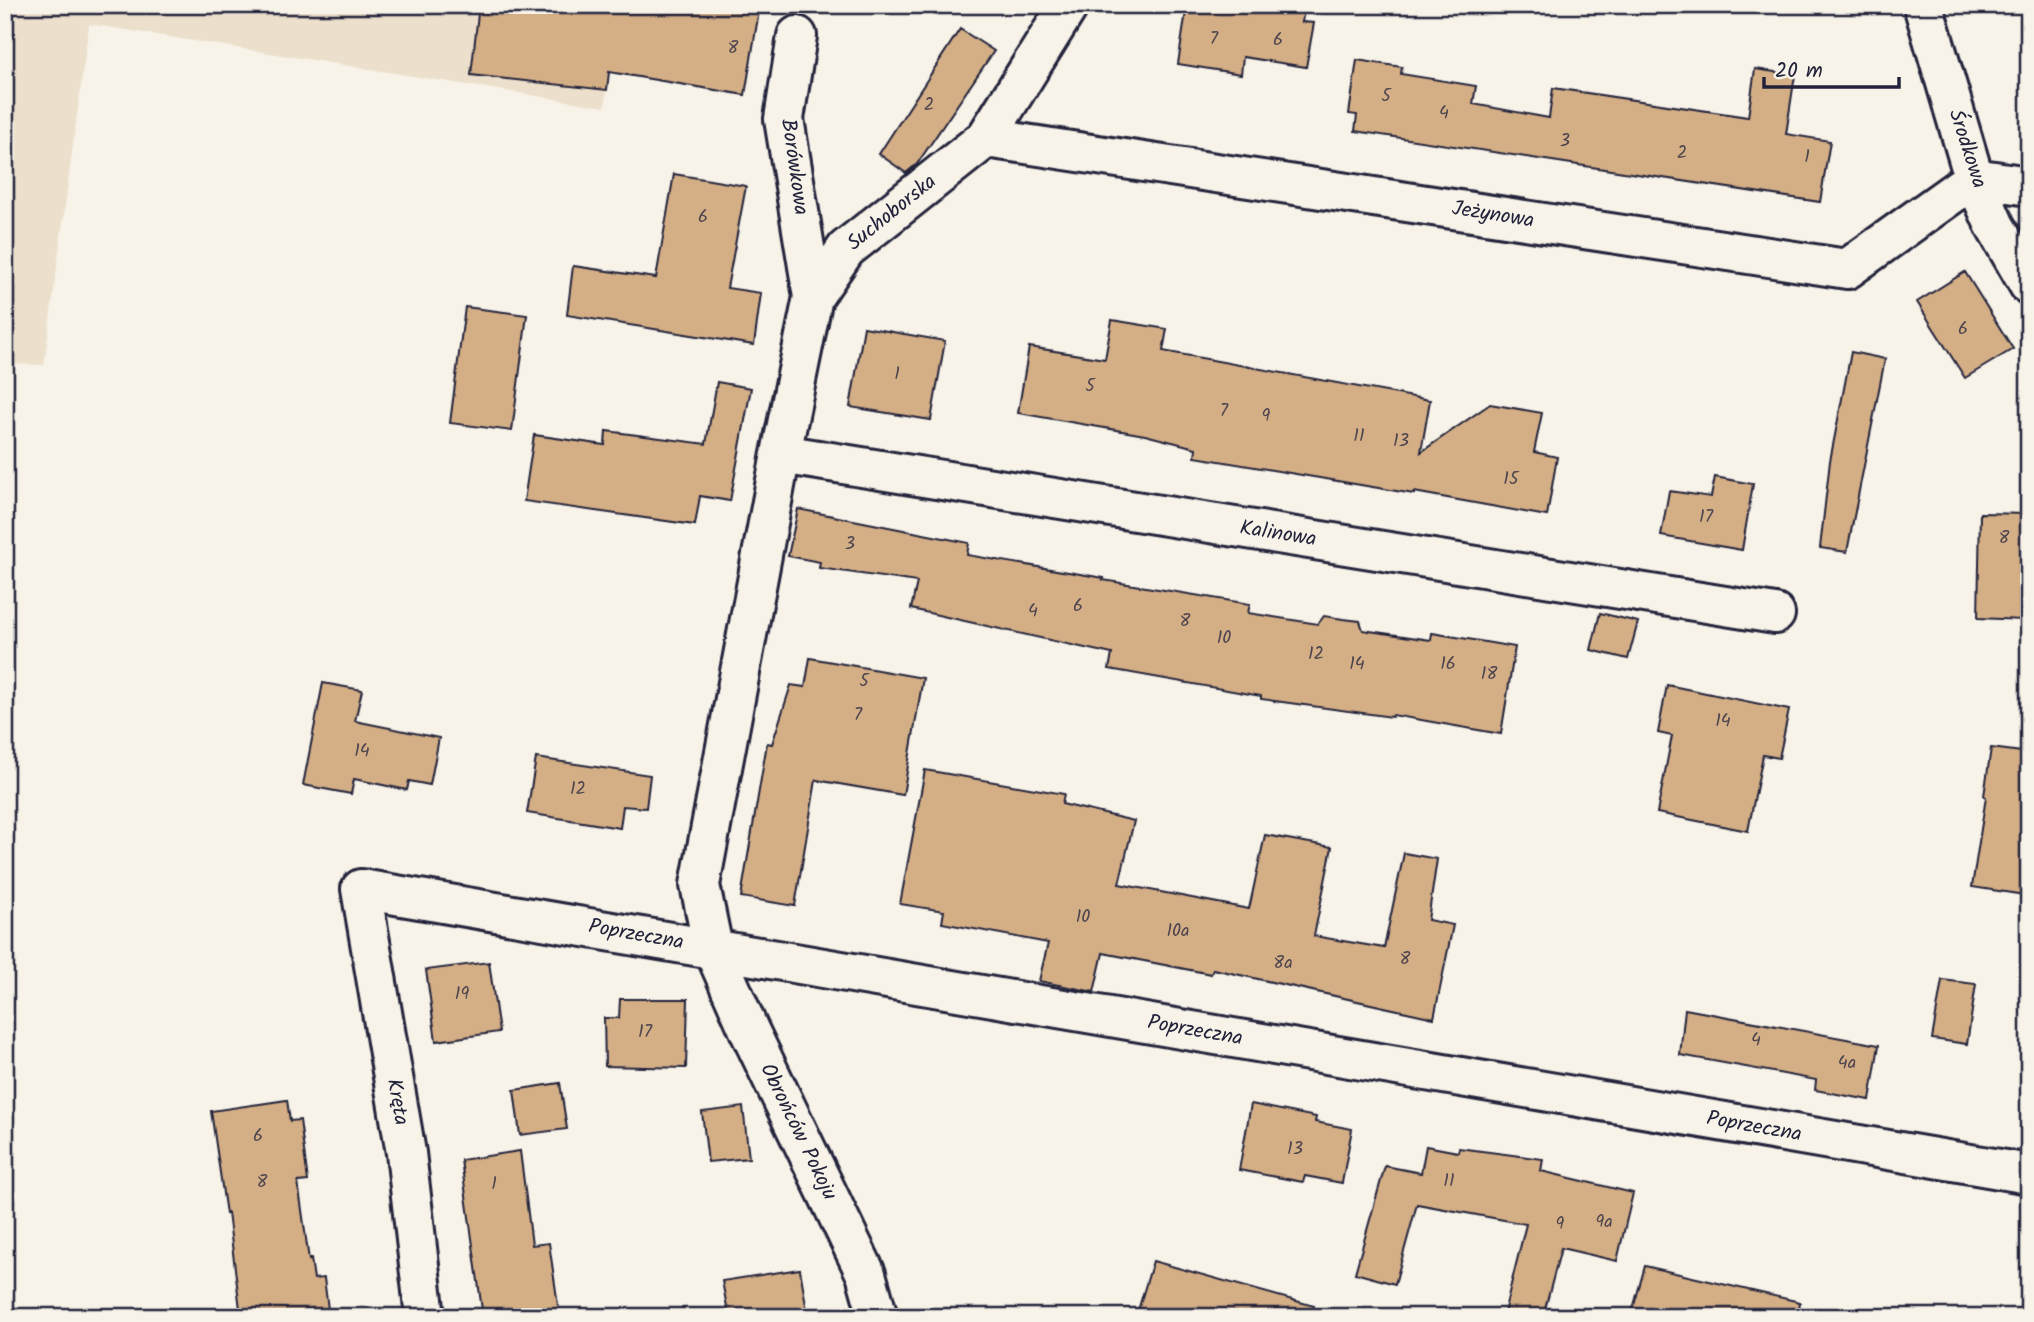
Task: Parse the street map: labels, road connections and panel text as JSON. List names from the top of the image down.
{
  "streets": {
    "street": [
      "Środkowa",
      "Borówkowa",
      "Suchoborska",
      "Jeżynowa",
      "Kalinowa",
      "Poprzeczna",
      "Kręta",
      "Obrońców Pokoju"
    ]
  },
  "crossings": [
    ["Środkowa", "Jeżynowa"],
    ["Borówkowa", "Suchoborska"],
    ["Suchoborska", "Jeżynowa"],
    ["Suchoborska", "Kalinowa"],
    ["Suchoborska", "Obrońców Pokoju"],
    ["Kalinowa", "Obrońców Pokoju"],
    ["Poprzeczna", "Kręta"],
    ["Poprzeczna", "Obrońców Pokoju"]
  ],
  "house_numbers": [
    "7",
    "6",
    "8",
    "5",
    "2",
    "4",
    "3",
    "2",
    "1",
    "6",
    "6",
    "1",
    "5",
    "7",
    "9",
    "11",
    "13",
    "15",
    "17",
    "8",
    "3",
    "6",
    "4",
    "8",
    "10",
    "12",
    "14",
    "16",
    "18",
    "5",
    "7",
    "14",
    "14",
    "12",
    "10",
    "10a",
    "8",
    "8a",
    "19",
    "17",
    "4",
    "4a",
    "6",
    "13",
    "11",
    "8",
    "1",
    "9a",
    "9"
  ],
  "scale_bar": "20 m"
}
